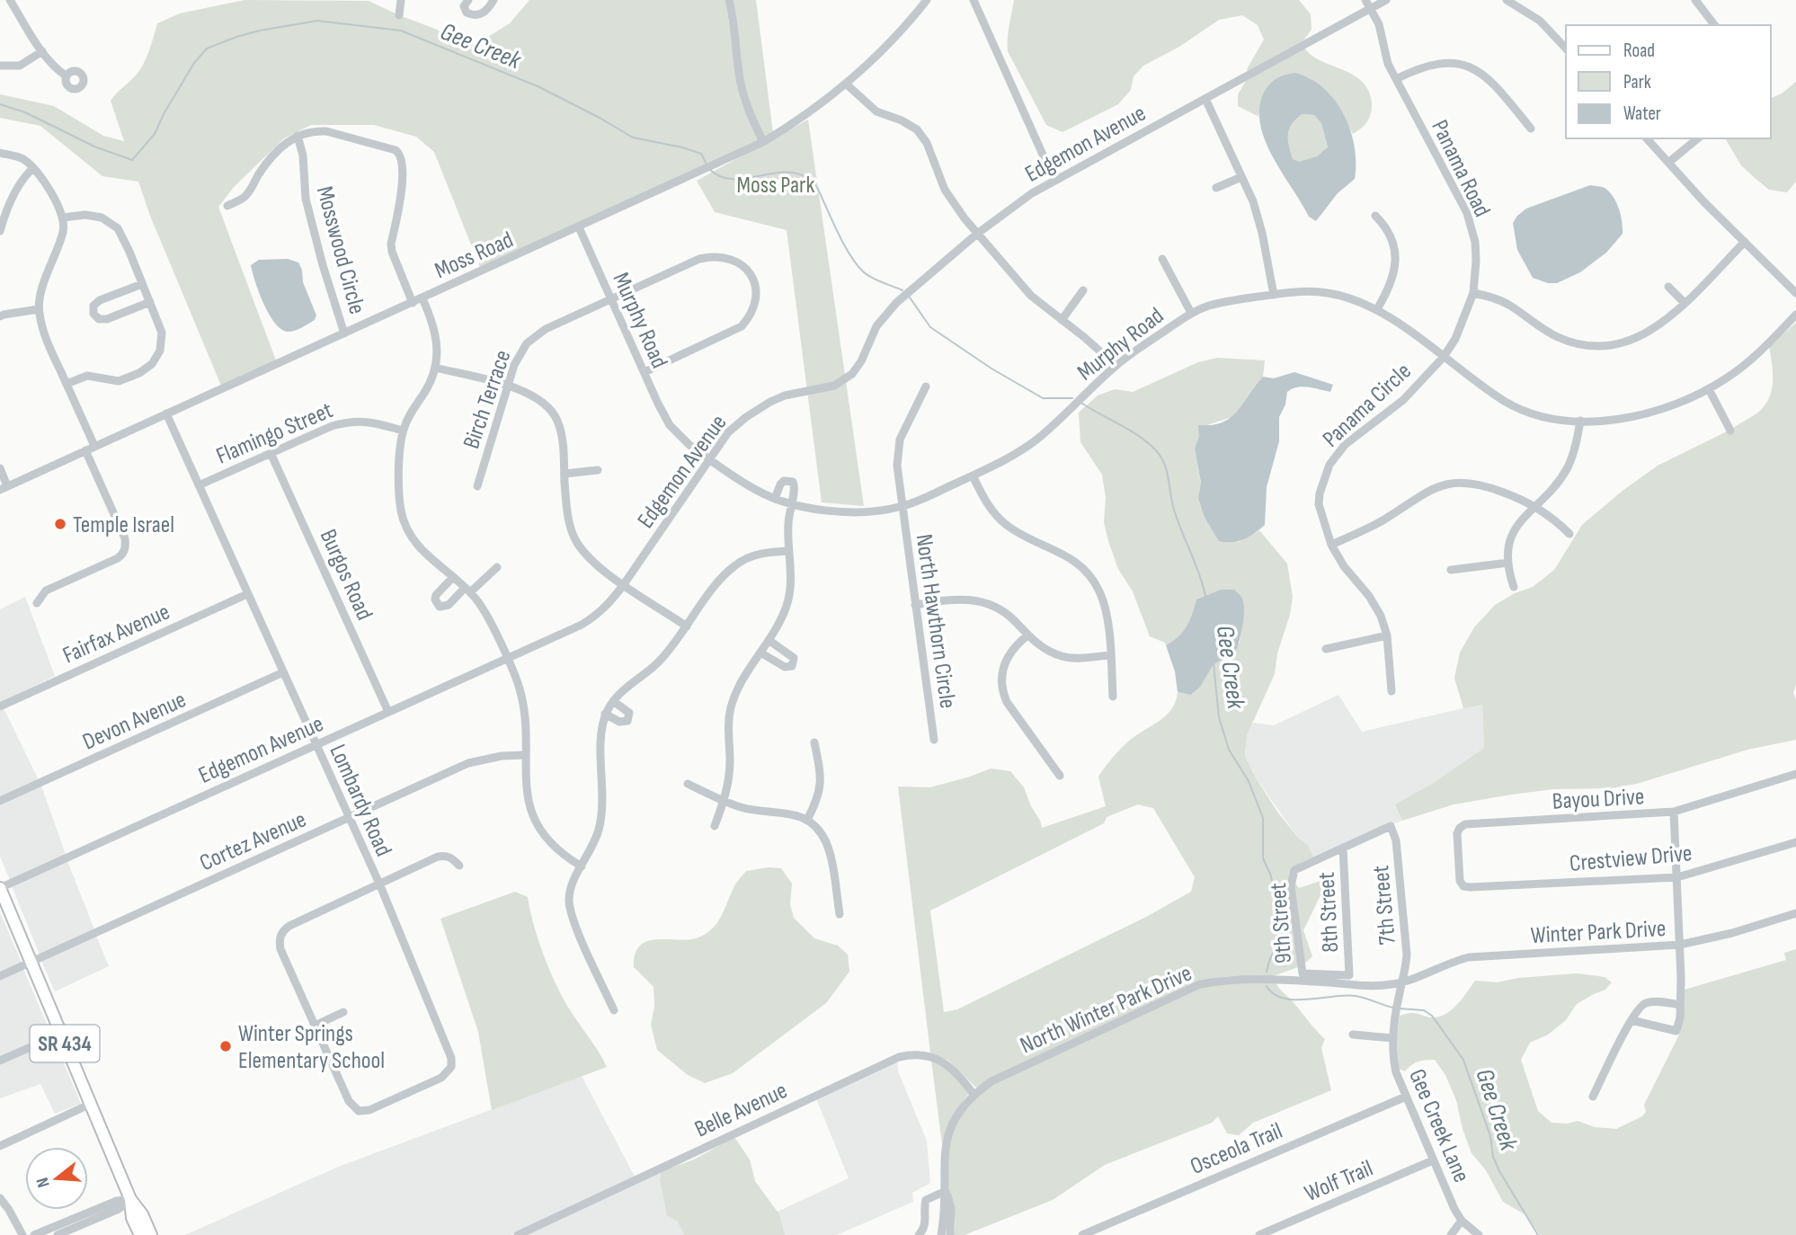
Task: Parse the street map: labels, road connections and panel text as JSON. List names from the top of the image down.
{
  "streets": {
    "main road": ["SR 434"],
    "street": [
      "Edgemon Avenue",
      "Panama Road",
      "Mosswood Circle",
      "Moss Road",
      "Murphy Road",
      "Birch Terrace",
      "Panama Circle",
      "Flamingo Street",
      "Burgos Road",
      "North Hawthorn Circle",
      "Fairfax Avenue",
      "Devon Avenue",
      "Bayou Drive",
      "Lombardy Road",
      "Cortez Avenue",
      "Crestview Drive",
      "7th Street",
      "8th Street",
      "9th Street",
      "Winter Park Drive",
      "North Winter Park Drive",
      "Belle Avenue",
      "Gee Creek Lane",
      "Osceola Trail",
      "Wolf Trail"
    ]
  },
  "crossings": [
    ["Edgemon Avenue", "Panama Road"],
    ["Edgemon Avenue", "Murphy Road"],
    ["Edgemon Avenue", "Burgos Road"],
    ["Edgemon Avenue", "Lombardy Road"],
    ["Edgemon Avenue", "SR 434"],
    ["Panama Road", "Murphy Road"],
    ["Panama Road", "Panama Circle"],
    ["Mosswood Circle", "Moss Road"],
    ["Moss Road", "Murphy Road"],
    ["Moss Road", "Lombardy Road"],
    ["Murphy Road", "Birch Terrace"],
    ["Murphy Road", "Panama Circle"],
    ["Murphy Road", "North Hawthorn Circle"],
    ["Flamingo Street", "Burgos Road"],
    ["Flamingo Street", "Lombardy Road"],
    ["Fairfax Avenue", "Lombardy Road"],
    ["Devon Avenue", "Lombardy Road"],
    ["Bayou Drive", "Crestview Drive"],
    ["Lombardy Road", "Cortez Avenue"],
    ["Cortez Avenue", "SR 434"],
    ["7th Street", "8th Street"],
    ["7th Street", "9th Street"],
    ["7th Street", "Winter Park Drive"],
    ["7th Street", "North Winter Park Drive"],
    ["7th Street", "Gee Creek Lane"],
    ["8th Street", "9th Street"],
    ["Winter Park Drive", "North Winter Park Drive"],
    ["Winter Park Drive", "Gee Creek Lane"],
    ["North Winter Park Drive", "Belle Avenue"],
    ["North Winter Park Drive", "Gee Creek Lane"],
    ["Gee Creek Lane", "Osceola Trail"],
    ["Gee Creek Lane", "Wolf Trail"]
  ],
  "water": ["Gee Creek"],
  "parks": ["Moss Park"],
  "places": ["Temple Israel", "Winter Springs Elementary School"],
  "legend": ["Road", "Park", "Water"],
  "north": "left"
}
